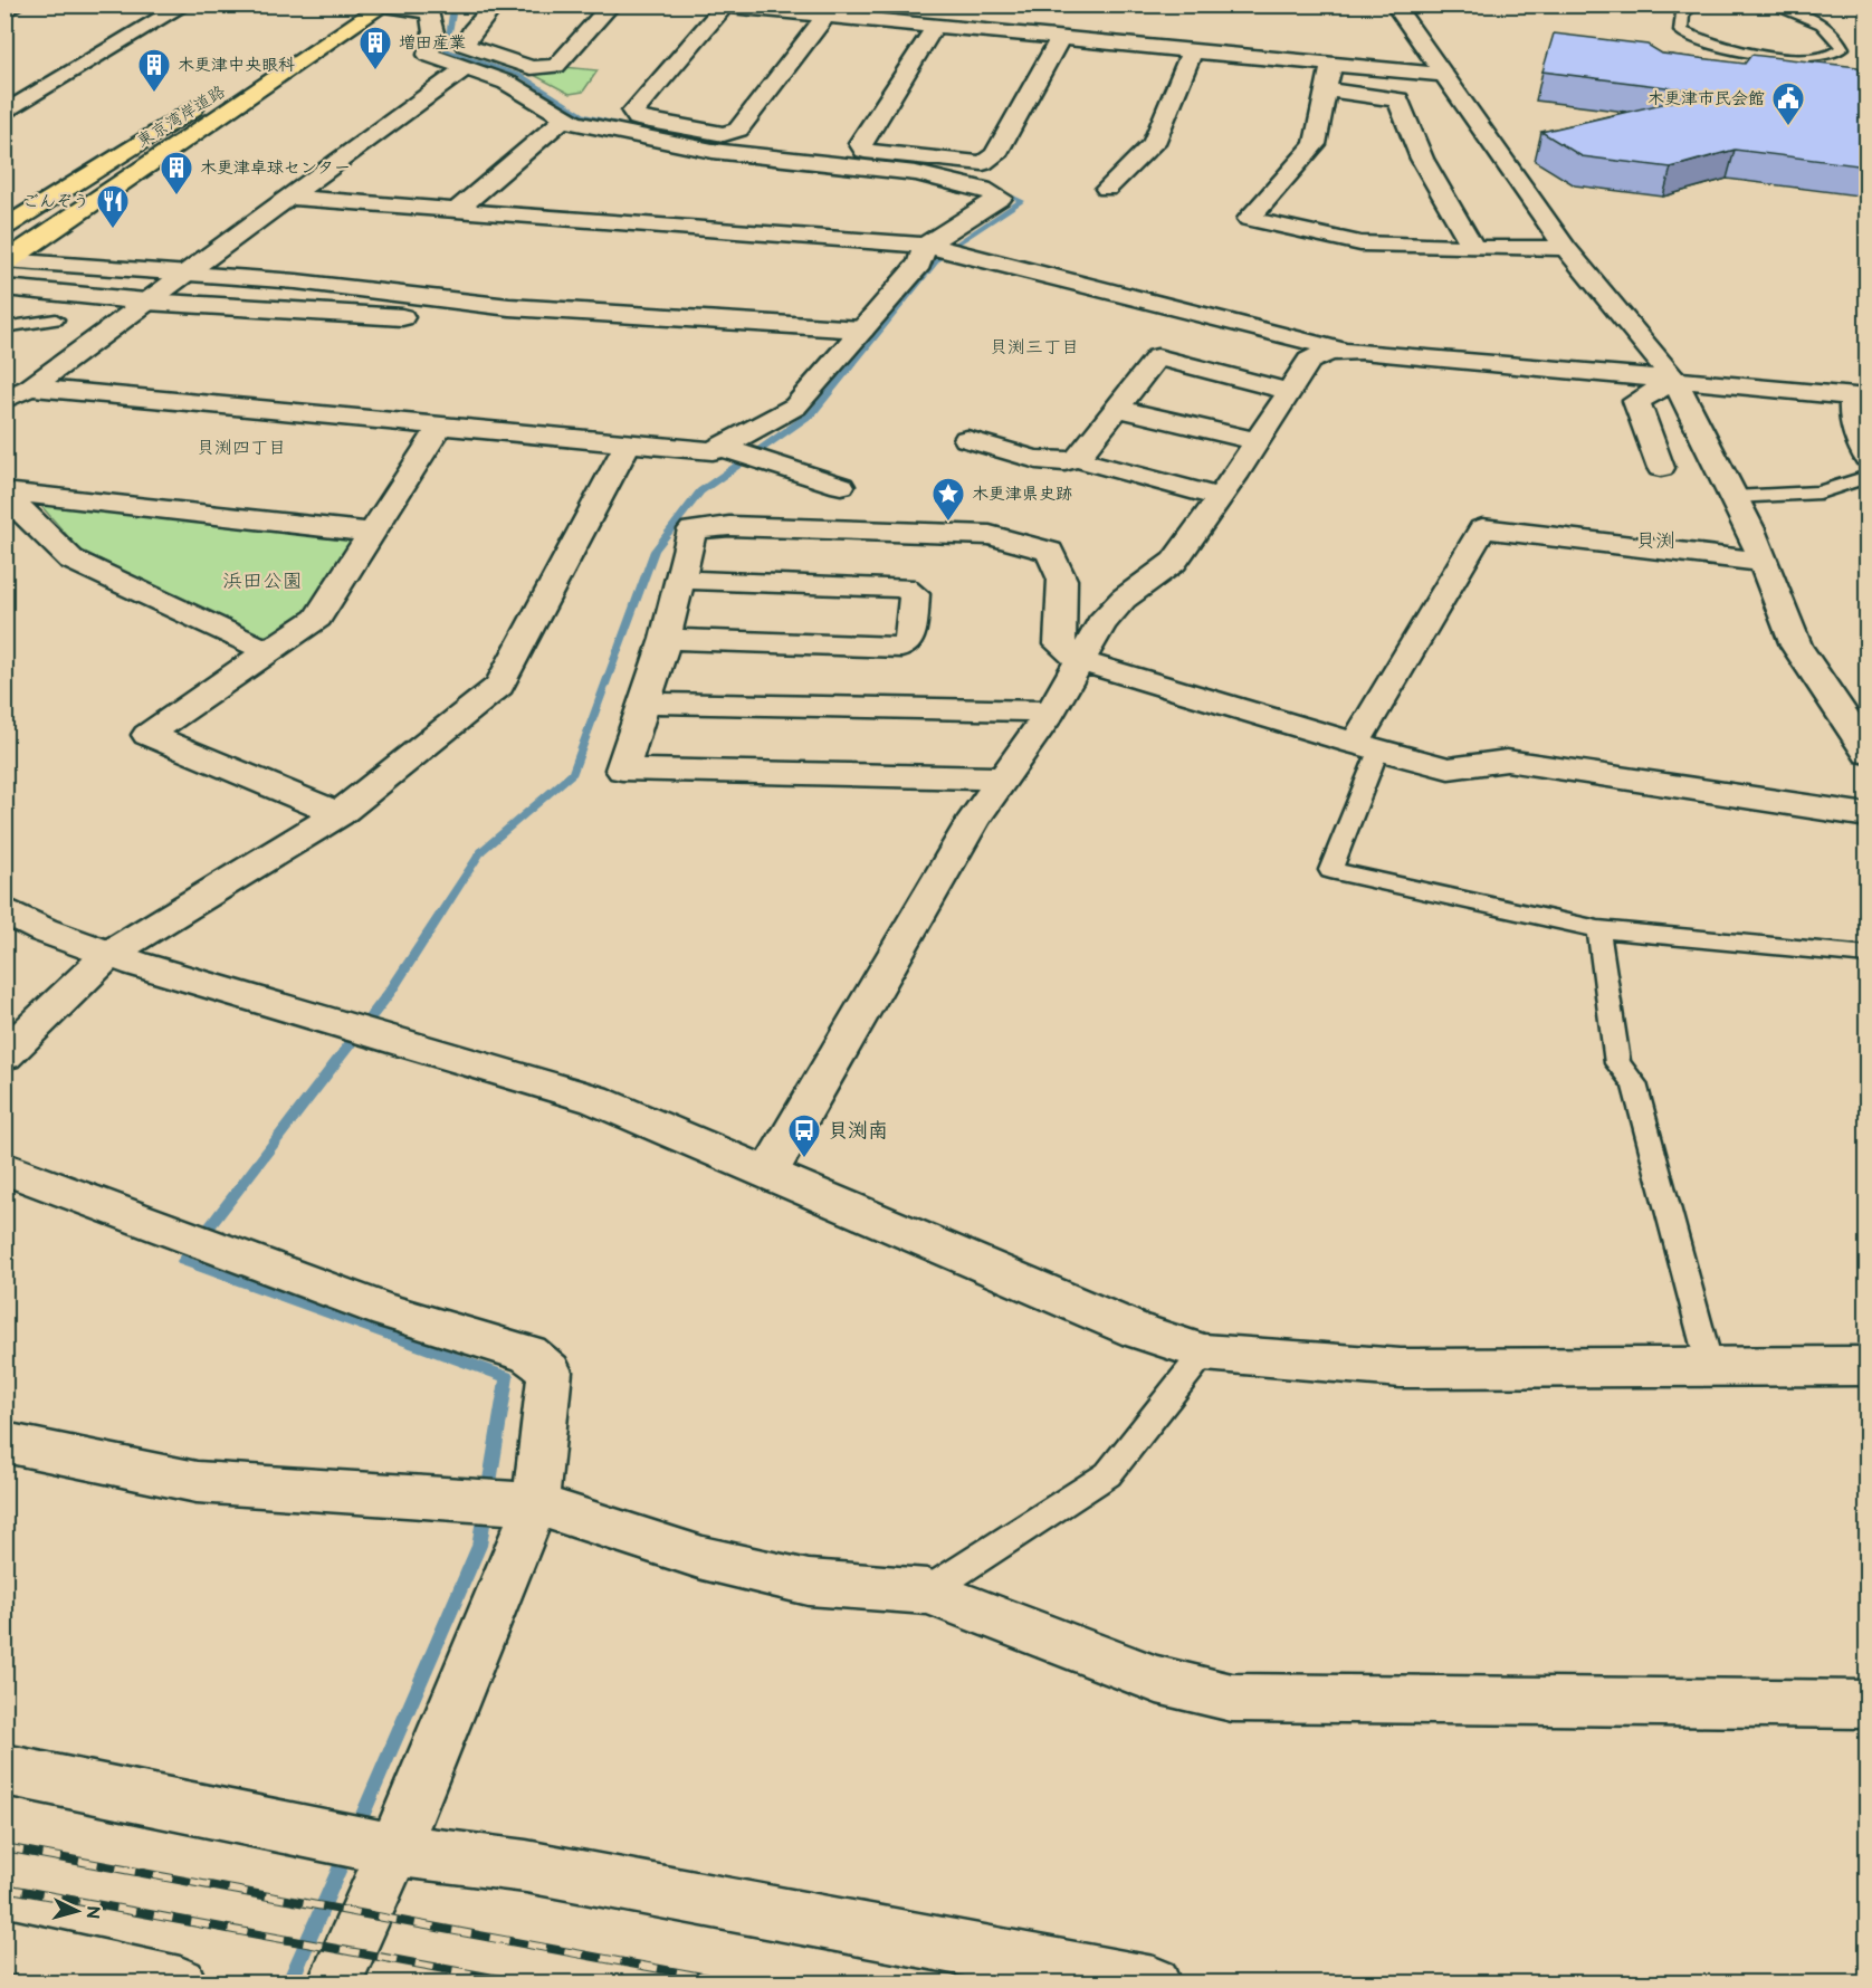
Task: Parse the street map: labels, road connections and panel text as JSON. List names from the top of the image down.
{
  "streets": {
    "highway": ["東京湾岸道路"]
  },
  "districts": ["貝渕三丁目", "貝渕四丁目", "貝渕"],
  "parks": ["浜田公園"],
  "places": {
    "building": ["増田産業", "木更津中央眼科", "木更津卓球センター"],
    "public building": ["木更津市民会館"],
    "restaurant": ["ごんぞう"],
    "place": ["木更津県史跡"],
    "bus stop": ["貝渕南"]
  },
  "north": "right"
}
